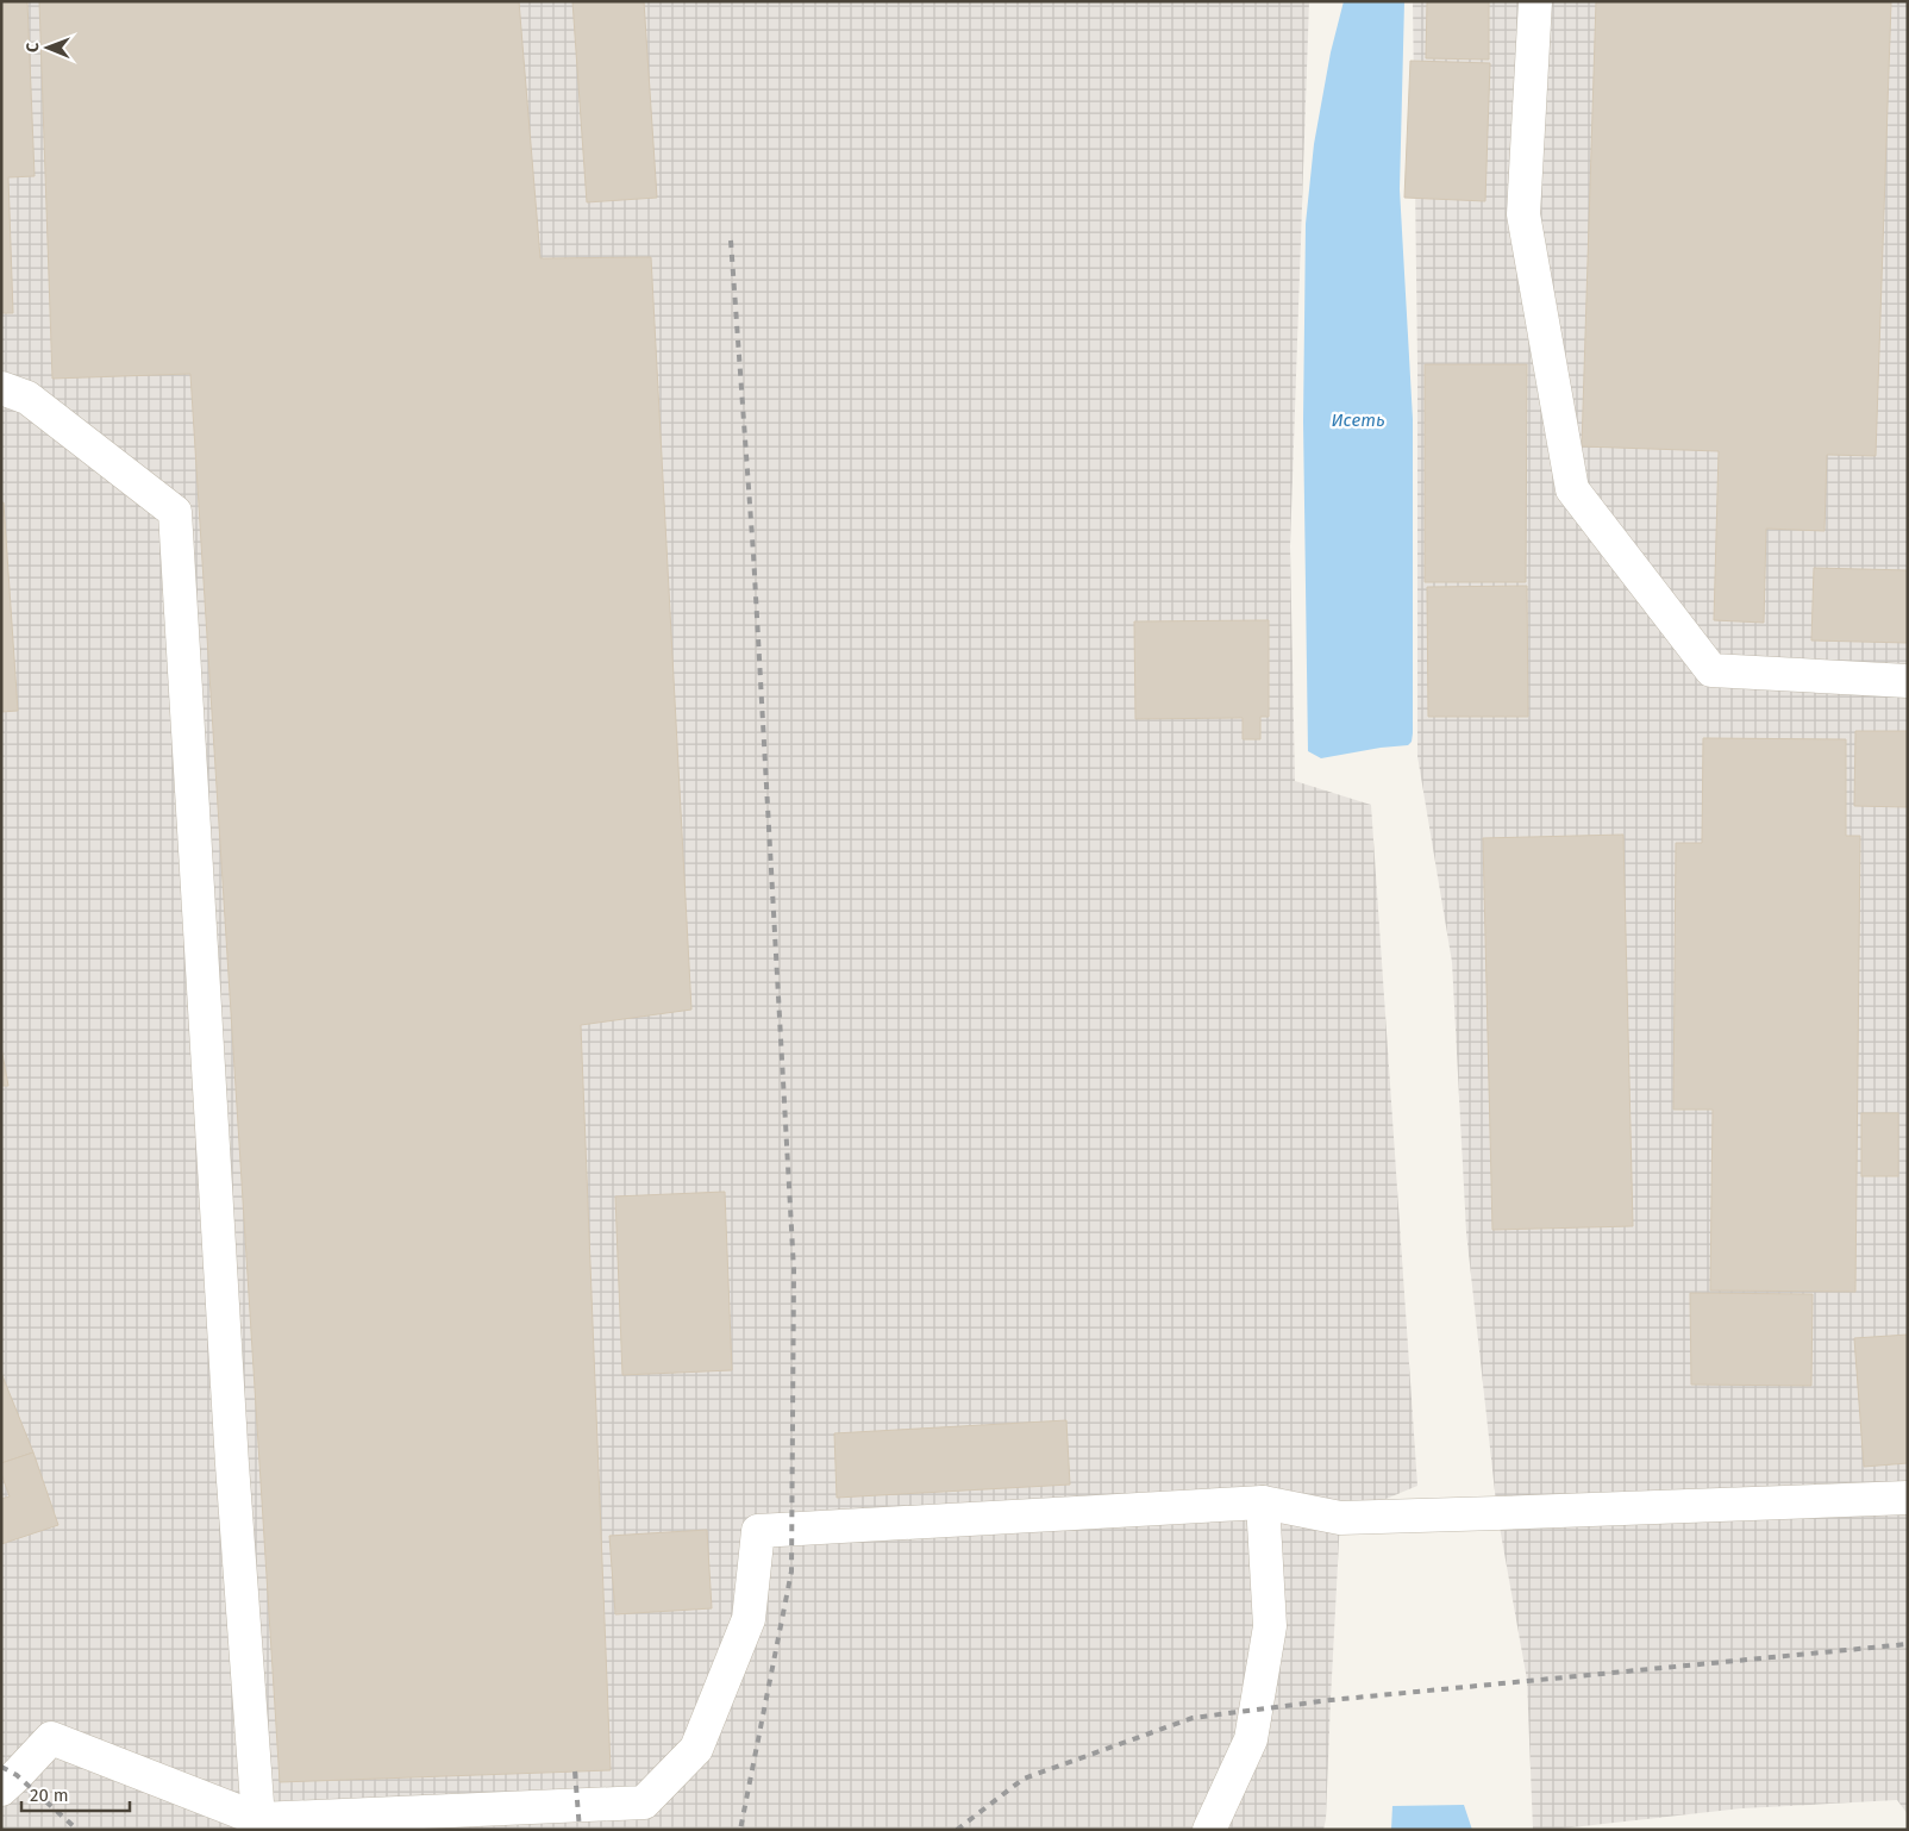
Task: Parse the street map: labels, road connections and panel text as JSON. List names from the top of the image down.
{
  "water": ["Исеть"],
  "scale_bar": "20 m",
  "north": "left"
}
